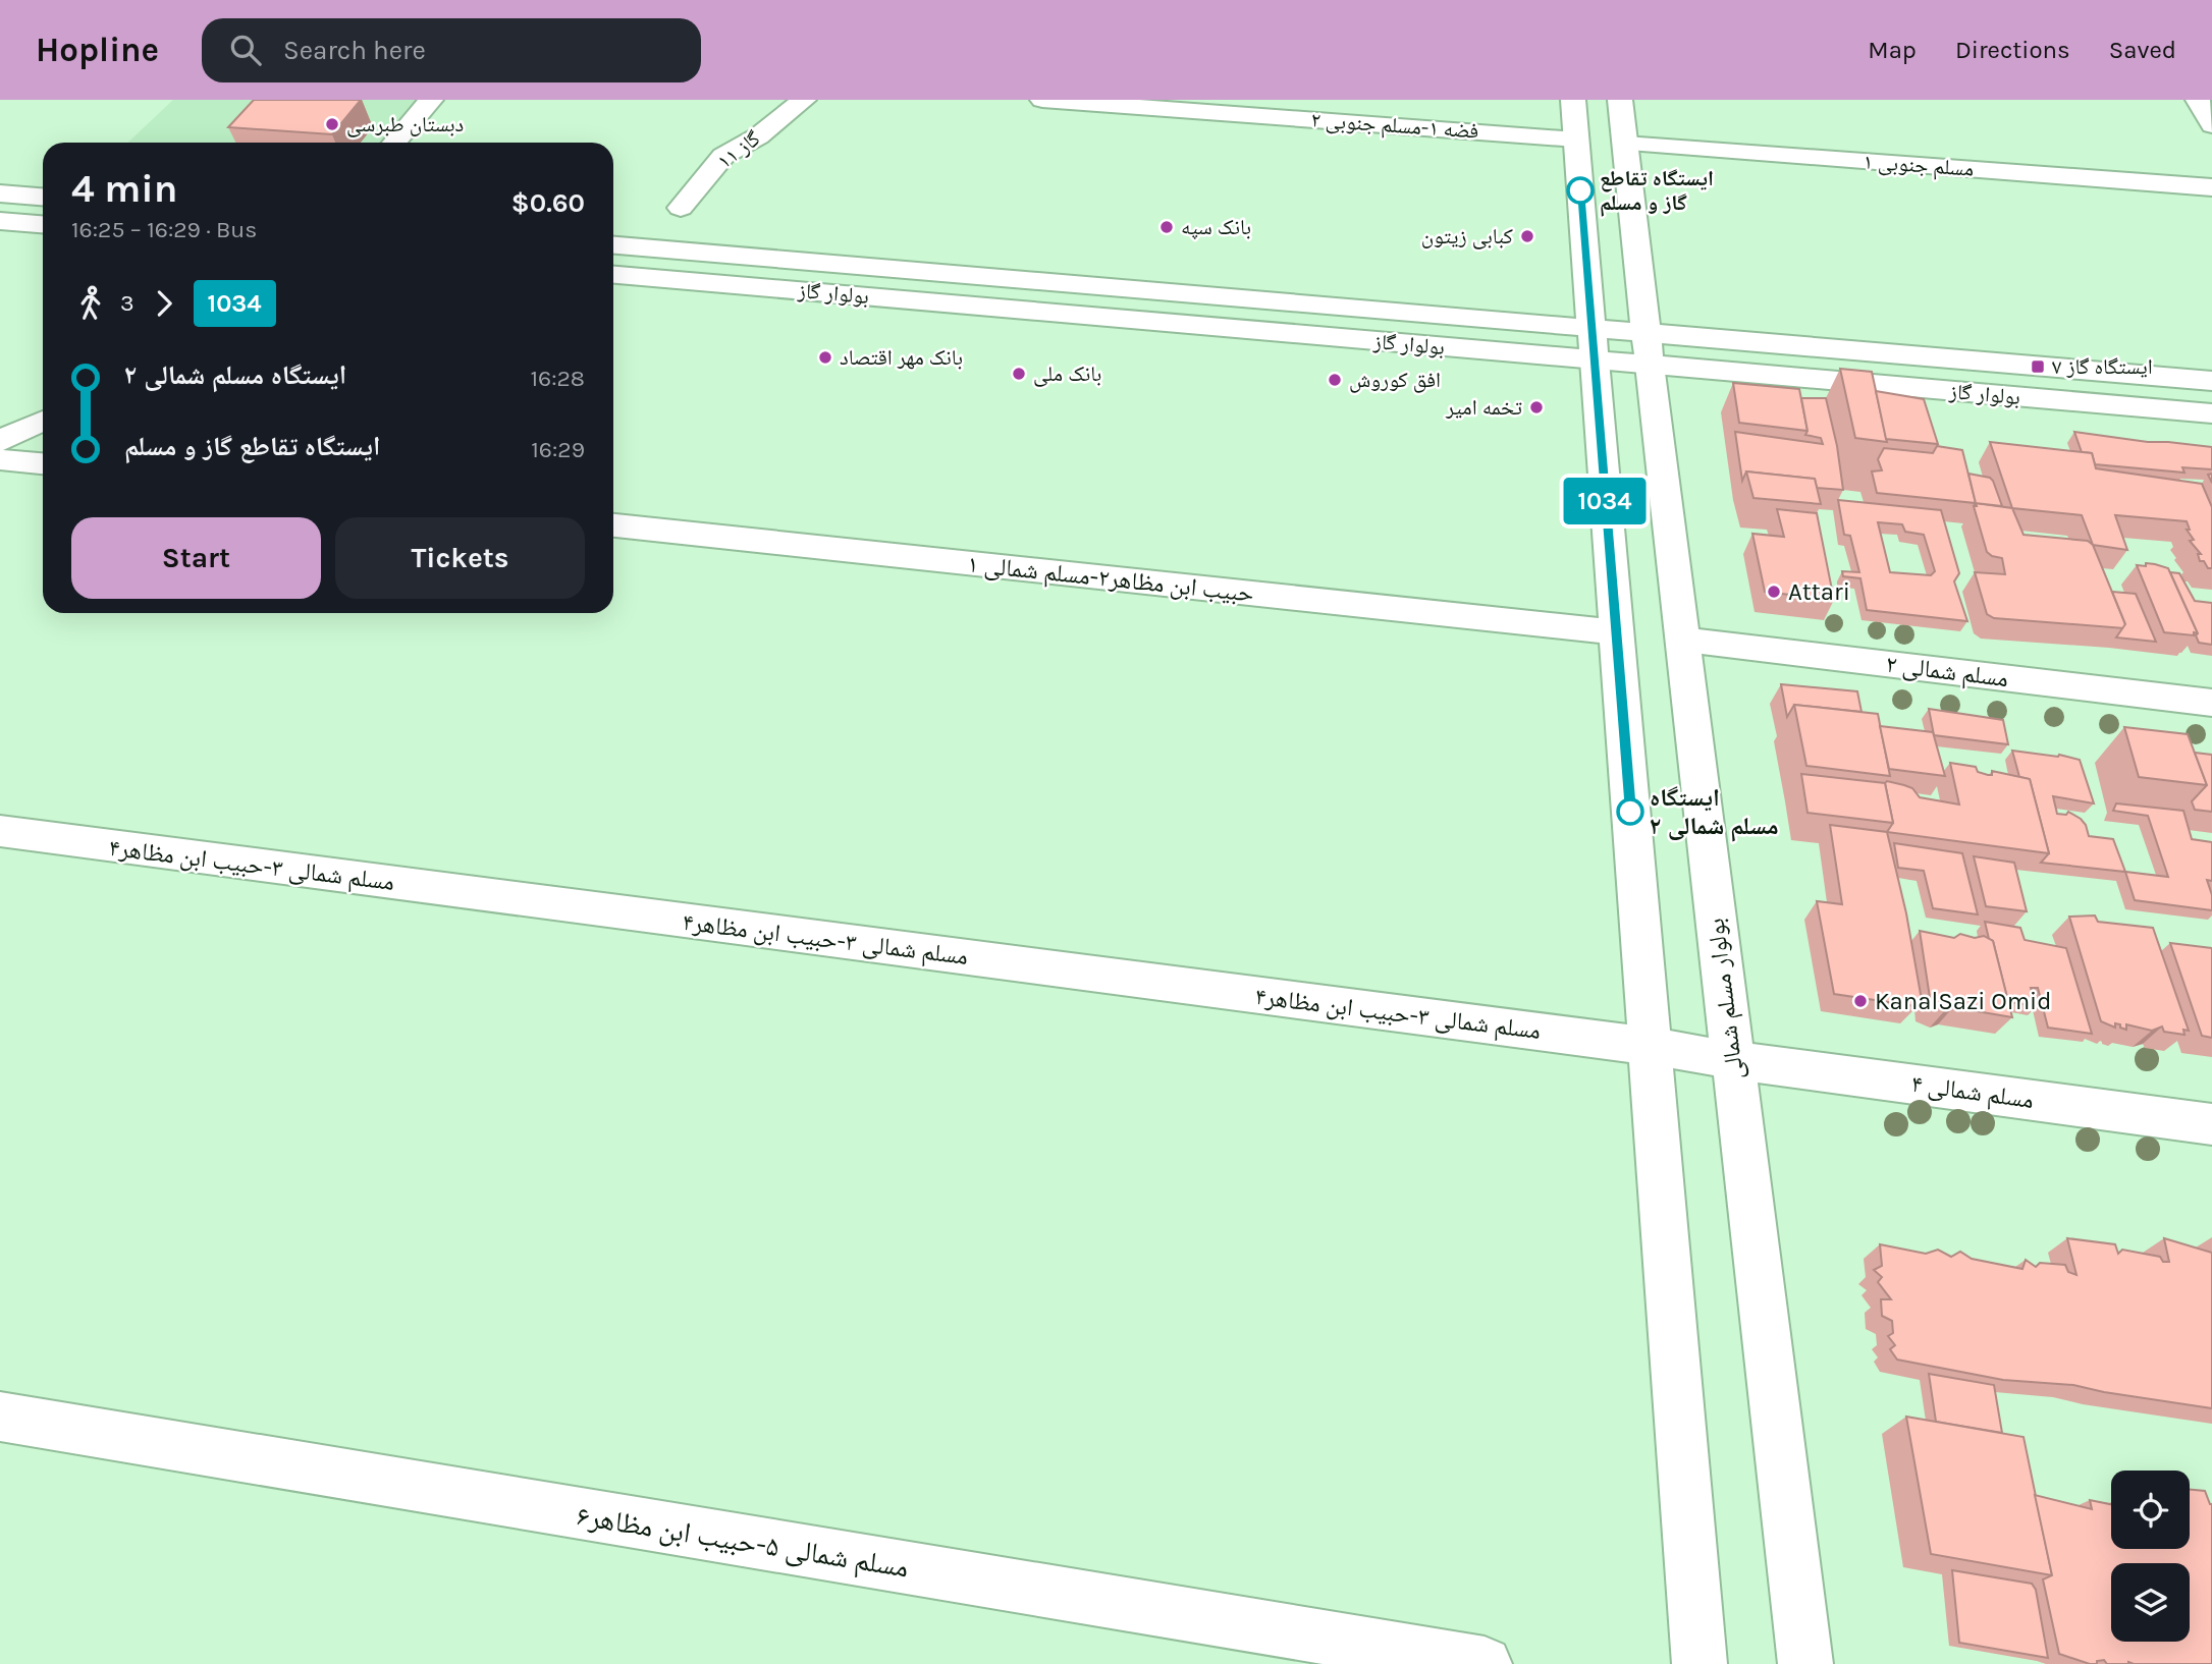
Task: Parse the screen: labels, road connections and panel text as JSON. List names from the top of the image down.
{
  "streets": {
    "street": [
      "فضه ۱-مسلم جنوبی ۲",
      "گاز ۱۱",
      "۱ مسلم جنوبی",
      "بولوار گاز",
      "حبیب ابن مظاهر۲-مسلم شمالی ۱",
      "مسلم شمالی ۲",
      "مسلم شمالی ۳-حبیب ابن مظاهر۴",
      "بولوار مسلم شمالی",
      "مسلم شمالی ۴",
      "مسلم شمالی ۵-حبیب ابن مظاهر۶"
    ]
  },
  "crossings": [
    ["۱ مسلم جنوبی", "بولوار مسلم شمالی"],
    ["بولوار گاز", "بولوار مسلم شمالی"],
    ["مسلم شمالی ۲", "بولوار مسلم شمالی"],
    ["مسلم شمالی ۳-حبیب ابن مظاهر۴", "بولوار مسلم شمالی"],
    ["مسلم شمالی ۳-حبیب ابن مظاهر۴", "مسلم شمالی ۴"],
    ["بولوار مسلم شمالی", "مسلم شمالی ۴"]
  ],
  "places": {
    "other": [
      "دبستان طبرسی",
      "ایستگاه تقاطع گاز و مسلم",
      "بانک سپه",
      "کبابی زیتون",
      "بانک مهر اقتصاد",
      "بانک ملی",
      "افق کوروش",
      "تخمه امیر",
      "Attari",
      "ایستگاه مسلم شمالی ۲",
      "KanalSazi Omid"
    ],
    "transit": ["ایستگاه گاز ۷"]
  },
  "lines": ["bus line 1034"],
  "page": {
    "header": "Hopline",
    "search": "Search here",
    "nav": ["Map", "Directions", "Saved"],
    "on_map": "1034",
    "heading": ["4 min", "16:25 – 16:29 · Bus", "$0.60"],
    "legs": ["3", "1034"],
    "list": [
      {
        "name": "ایستگاه مسلم شمالی ۲",
        "value": "16:28"
      },
      {
        "name": "ایستگاه تقاطع گاز و مسلم",
        "value": "16:29"
      }
    ],
    "buttons": ["Start", "Tickets"]
  }
}
